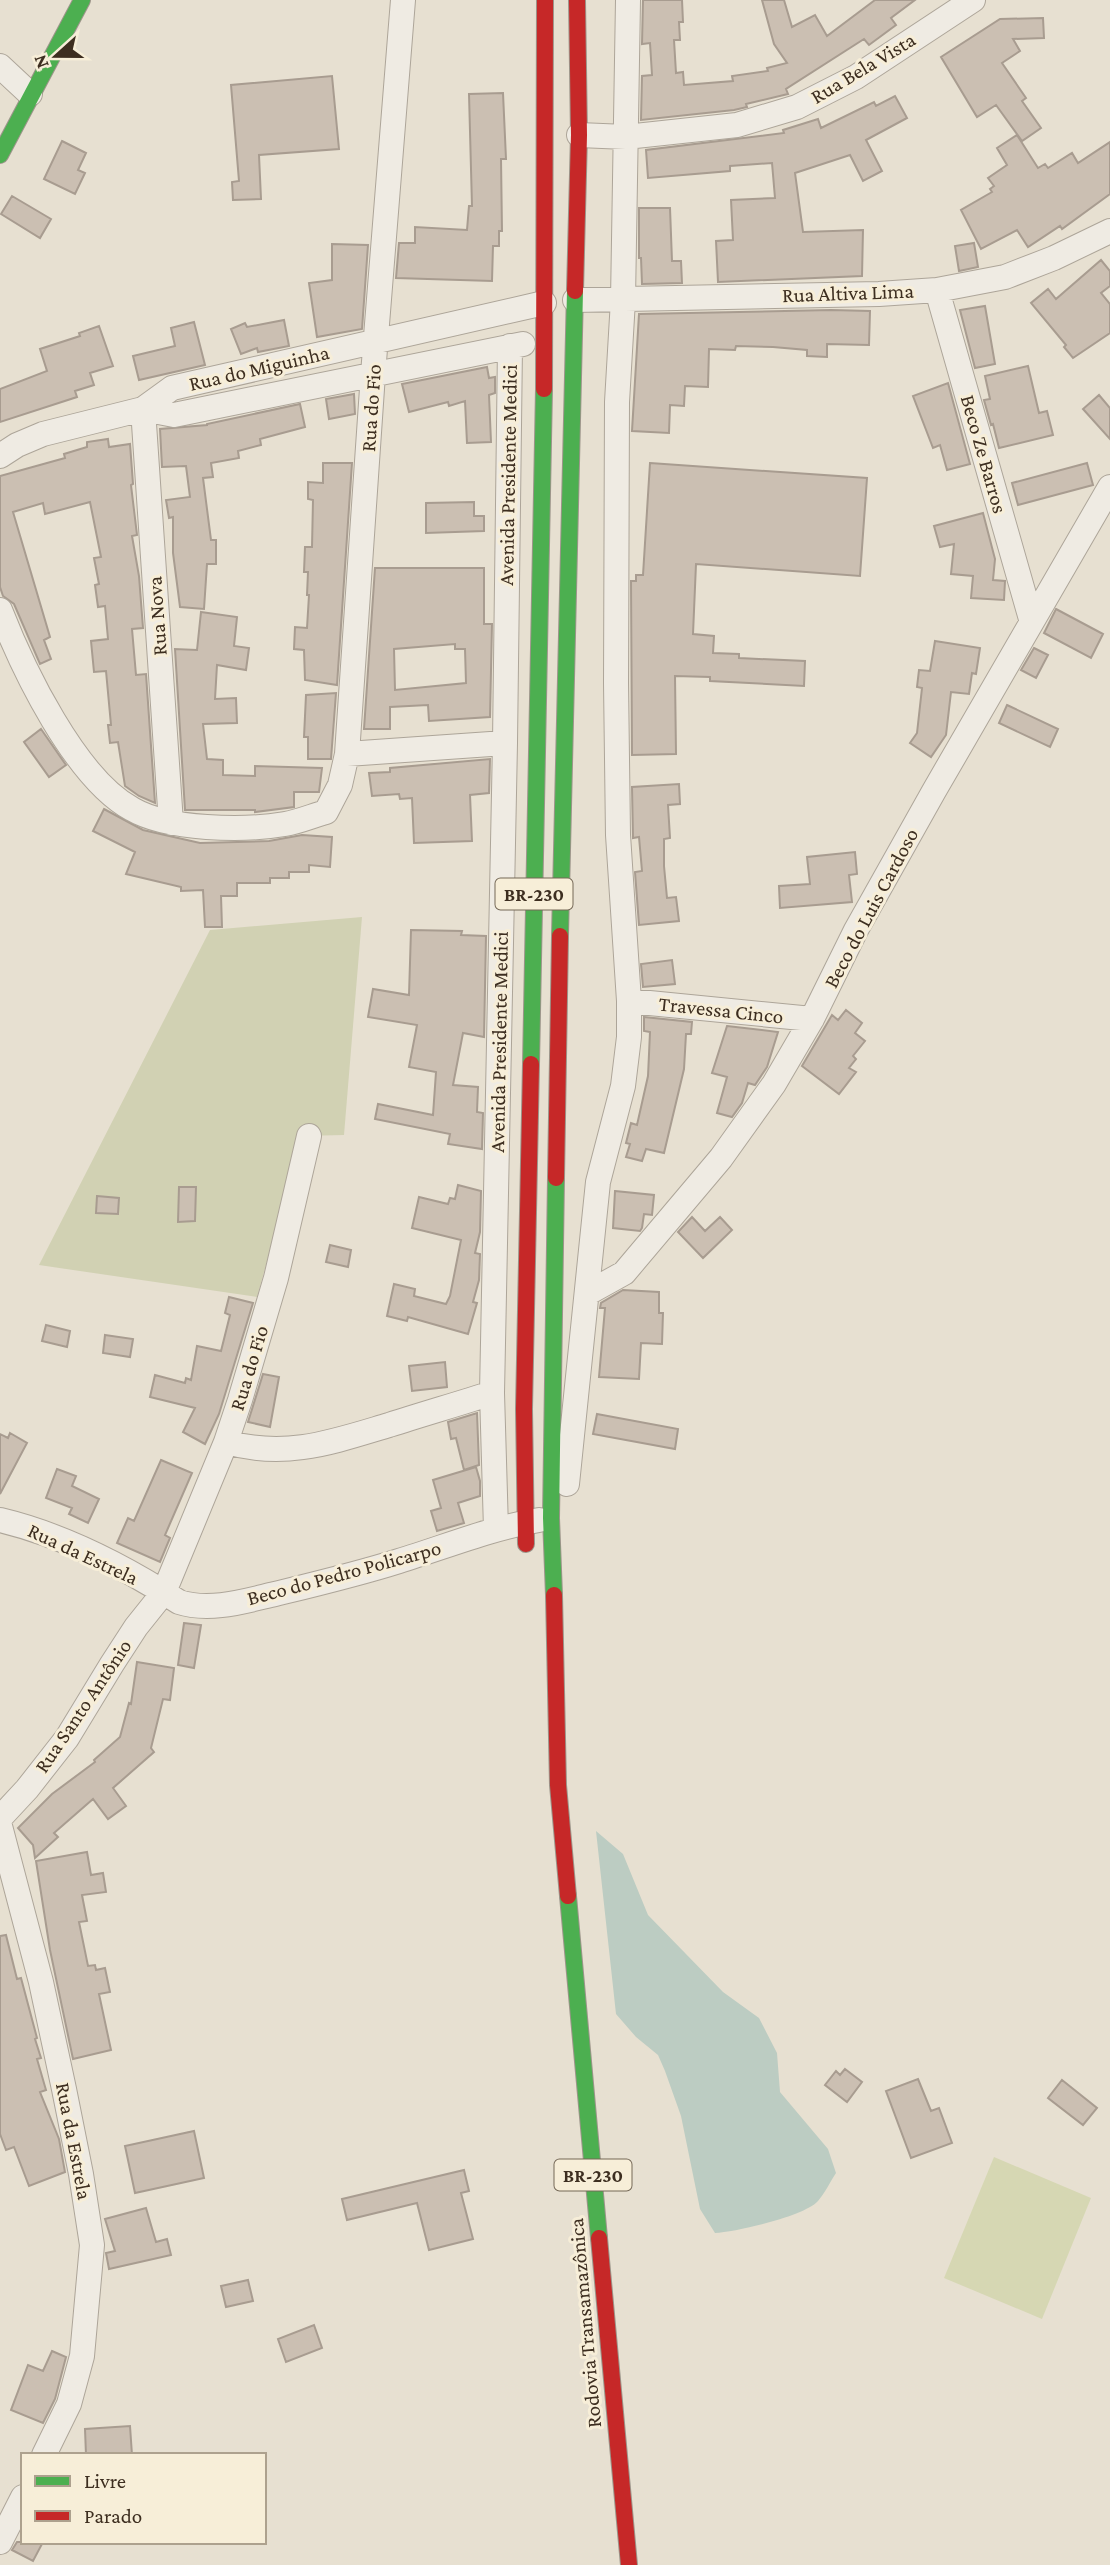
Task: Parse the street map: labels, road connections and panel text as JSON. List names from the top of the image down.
{
  "streets": {
    "main road": ["BR-230", "Rodovia Transamazônica"],
    "street": [
      "Rua Bela Vista",
      "Rua Altiva Lima",
      "Rua do Miguinha",
      "Rua do Fio",
      "Beco Ze Barros",
      "Avenida Presidente Medici",
      "Rua Nova",
      "Beco do Luis Cardoso",
      "Travessa Cinco",
      "Rua da Estrela",
      "Beco do Pedro Policarpo",
      "Rua Santo Antônio"
    ]
  },
  "crossings": [
    ["Rua Bela Vista", "BR-230"],
    ["Rua Altiva Lima", "Beco Ze Barros"],
    ["Rua Altiva Lima", "BR-230"],
    ["Rua do Miguinha", "Rua do Fio"],
    ["Rua do Miguinha", "Avenida Presidente Medici"],
    ["Rua do Miguinha", "Rua Nova"],
    ["Rua do Miguinha", "BR-230"],
    ["Rua do Fio", "Rua Nova"],
    ["Rua do Fio", "Rua da Estrela"],
    ["Rua do Fio", "Beco do Pedro Policarpo"],
    ["Rua do Fio", "Rua Santo Antônio"],
    ["Beco Ze Barros", "Beco do Luis Cardoso"],
    ["Avenida Presidente Medici", "Beco do Pedro Policarpo"],
    ["BR-230", "Beco do Pedro Policarpo"],
    ["BR-230", "Rodovia Transamazônica"],
    ["Beco do Luis Cardoso", "Travessa Cinco"],
    ["Rua da Estrela", "Beco do Pedro Policarpo"],
    ["Rua da Estrela", "Rua Santo Antônio"],
    ["Beco do Pedro Policarpo", "Rua Santo Antônio"]
  ],
  "legend": ["Livre", "Parado"],
  "north": "left"
}
